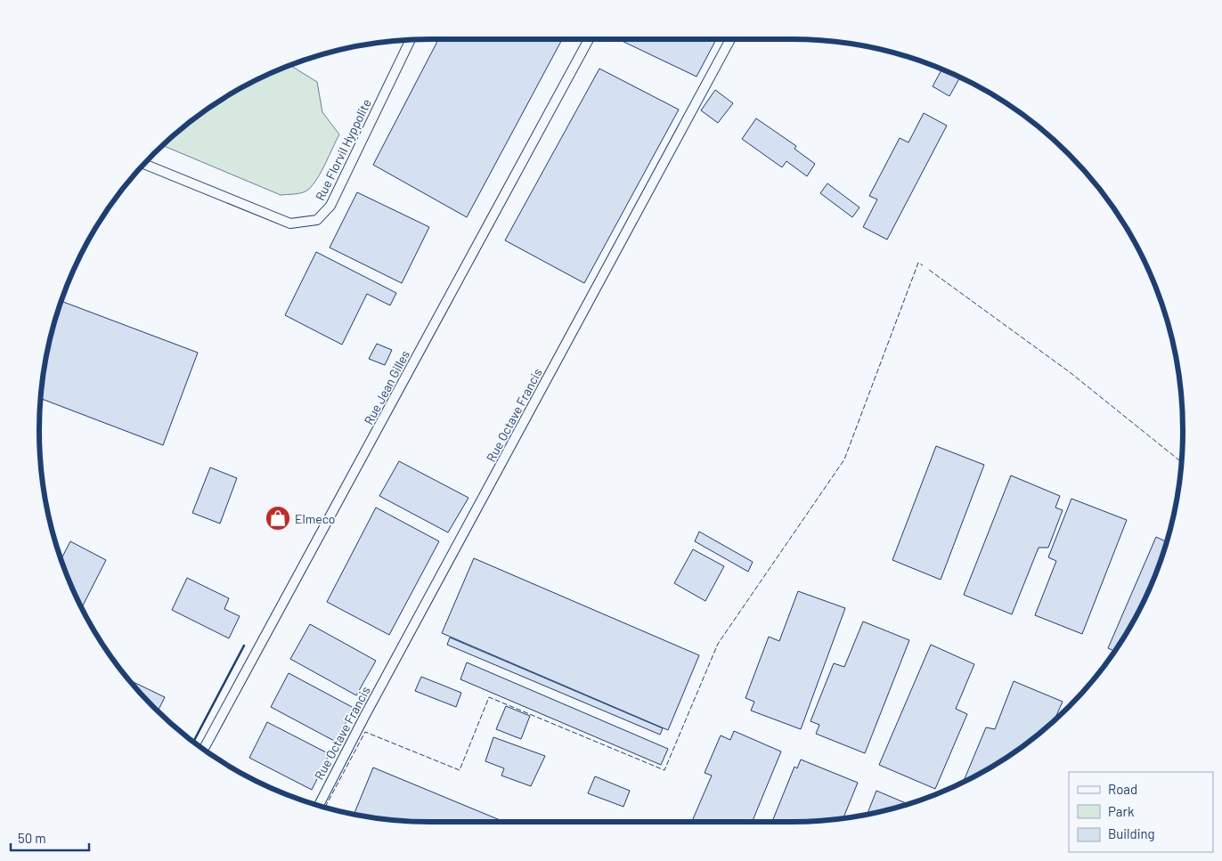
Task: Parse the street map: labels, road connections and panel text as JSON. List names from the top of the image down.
{
  "streets": {
    "street": ["Rue Florvil Hyppolite", "Rue Jean Gilles", "Rue Octave Francis"]
  },
  "places": {
    "shop": ["Elmeco"]
  },
  "legend": ["Road", "Park", "Building"],
  "scale_bar": "50 m"
}
